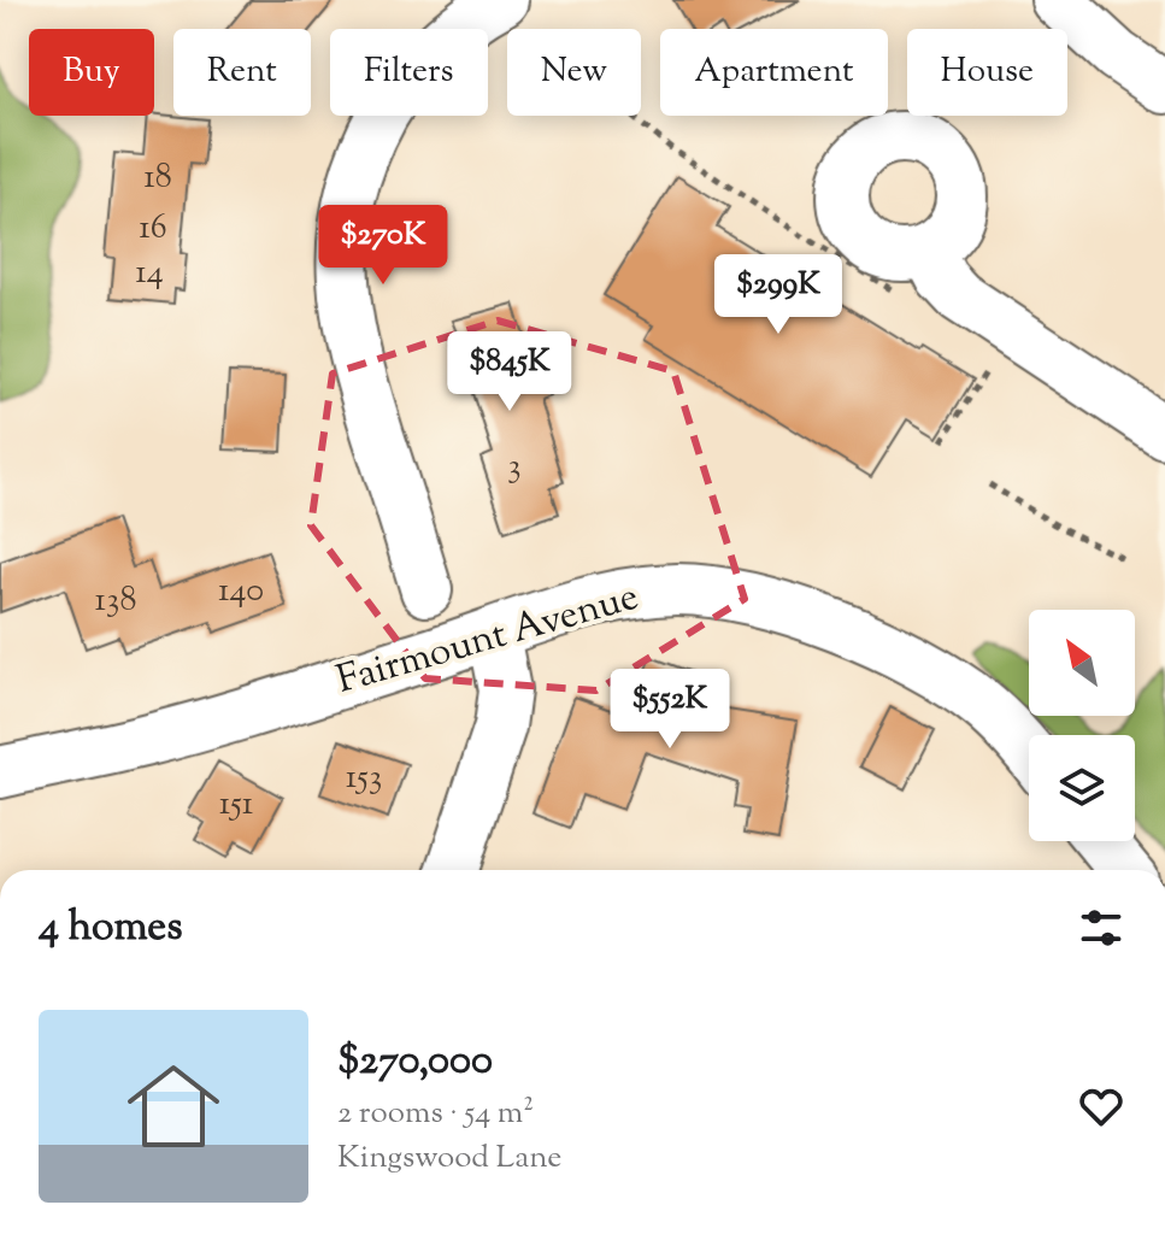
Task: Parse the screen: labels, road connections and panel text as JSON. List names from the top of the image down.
{
  "streets": {
    "street": ["Fairmount Avenue"]
  },
  "house_numbers": [
    "18",
    "16",
    "14",
    "3",
    "140",
    "138",
    "153",
    "151"
  ],
  "north": "top left",
  "page": {
    "chip": [
      "Buy",
      "Rent",
      "Filters",
      "New",
      "Apartment",
      "House"
    ],
    "price": [
      "$270K",
      "$299K",
      "$845K",
      "$552K"
    ],
    "heading": "4 homes",
    "list": [
      {
        "name": "$270,000",
        "note": "2 rooms · 54 m² · Kingswood Lane"
      }
    ]
  }
}
